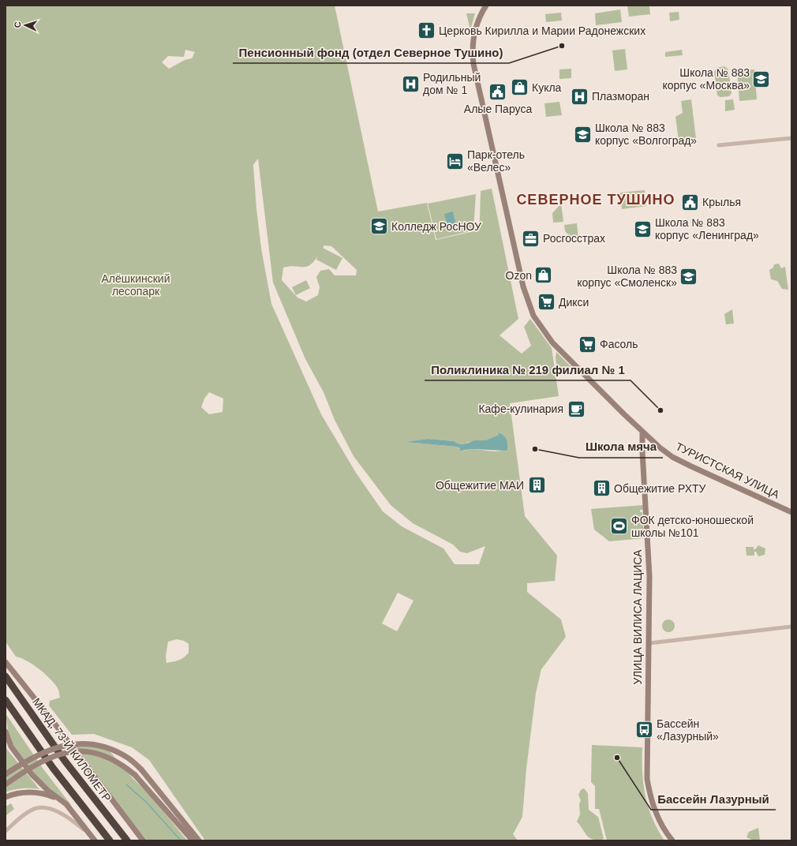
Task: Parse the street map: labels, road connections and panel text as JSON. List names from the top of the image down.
{
  "streets": {
    "highway": ["МКАД, 73-Й КИЛОМЕТР"],
    "main road": ["ТУРИСТСКАЯ УЛИЦА", "УЛИЦА ВИЛИСА ЛАЦИСА"]
  },
  "crossings": [
    ["ТУРИСТСКАЯ УЛИЦА", "УЛИЦА ВИЛИСА ЛАЦИСА"]
  ],
  "districts": ["СЕВЕРНОЕ ТУШИНО"],
  "parks": ["Алёшкинский лесопарк"],
  "places": {
    "church": ["Церковь Кирилла и Марии Радонежских"],
    "other": [
      "Пенсионный фонд (отдел Северное Тушино)",
      "Поликлиника № 219 филиал № 1",
      "Школа мяча",
      "Бассейн Лазурный"
    ],
    "school or university": [
      "Школа № 883 корпус «Москва»",
      "Школа № 883 корпус «Волгоград»",
      "Колледж РосНОУ",
      "Школа № 883 корпус «Ленинград»",
      "Школа № 883 корпус «Смоленск»"
    ],
    "hospital": ["Родильный дом № 1", "Плазморан"],
    "shop": ["Кукла", "Ozon"],
    "public building": ["Алые Паруса", "Крылья"],
    "hotel": ["Парк-отель «Велес»"],
    "office": ["Росгосстрах"],
    "supermarket": ["Дикси", "Фасоль"],
    "cafe": ["Кафе-кулинария"],
    "building": ["Общежитие МАИ", "Общежитие РХТУ"],
    "sports": ["ФОК детско-юношеской школы №101"],
    "bus stop": ["Бассейн «Лазурный»"]
  },
  "north": "left"
}
